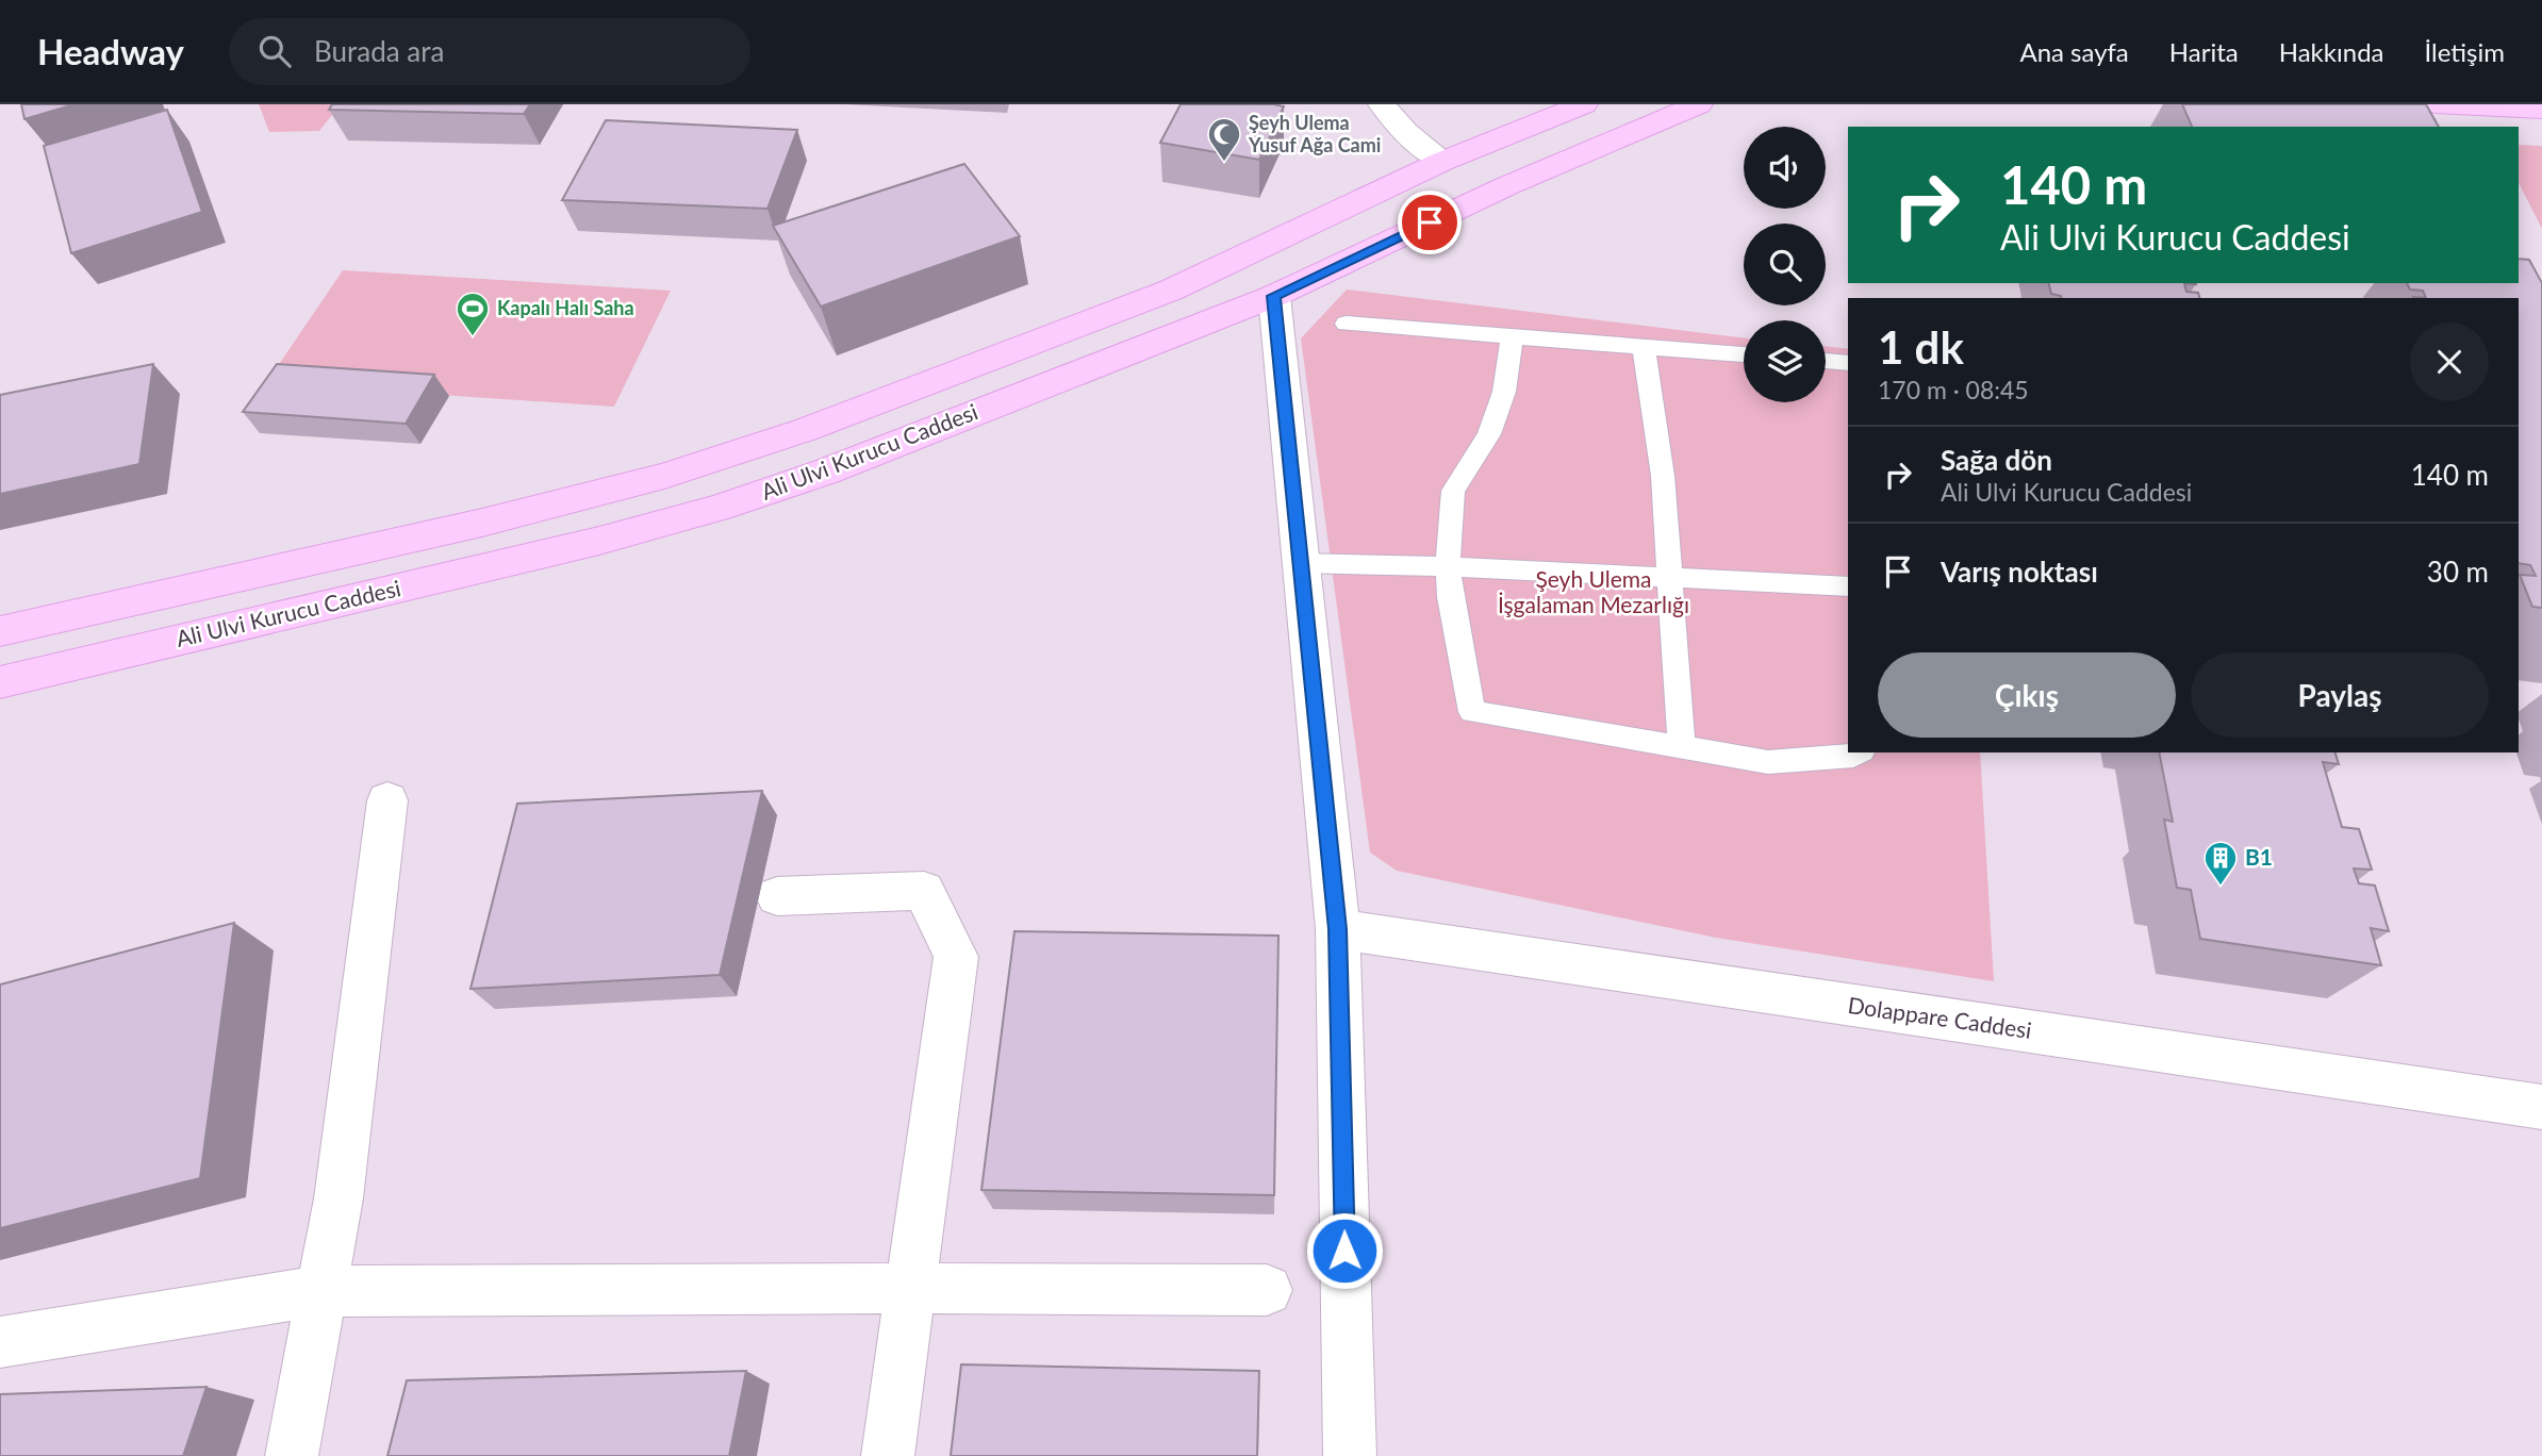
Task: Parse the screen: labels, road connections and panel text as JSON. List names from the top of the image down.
{
  "streets": {
    "main road": ["Ali Ulvi Kurucu Caddesi"],
    "street": ["Dolappare Caddesi"]
  },
  "parks": ["Şeyh Ulema İşgalaman Mezarlığı"],
  "places": {
    "mosque": ["Şeyh Ulema Yusuf Ağa Cami"],
    "sports": ["Kapalı Halı Saha"],
    "building": ["B1"]
  },
  "page": {
    "header": "Headway",
    "search": "Burada ara",
    "nav": [
      "Ana sayfa",
      "Harita",
      "Hakkında",
      "İletişim"
    ],
    "turn": ["140 m", "Ali Ulvi Kurucu Caddesi"],
    "heading": ["1 dk", "170 m · 08:45"],
    "list": [
      {
        "name": "Sağa dön",
        "note": "Ali Ulvi Kurucu Caddesi",
        "value": "140 m"
      },
      {
        "name": "Varış noktası",
        "value": "30 m"
      }
    ],
    "buttons": ["Çıkış", "Paylaş"]
  }
}
